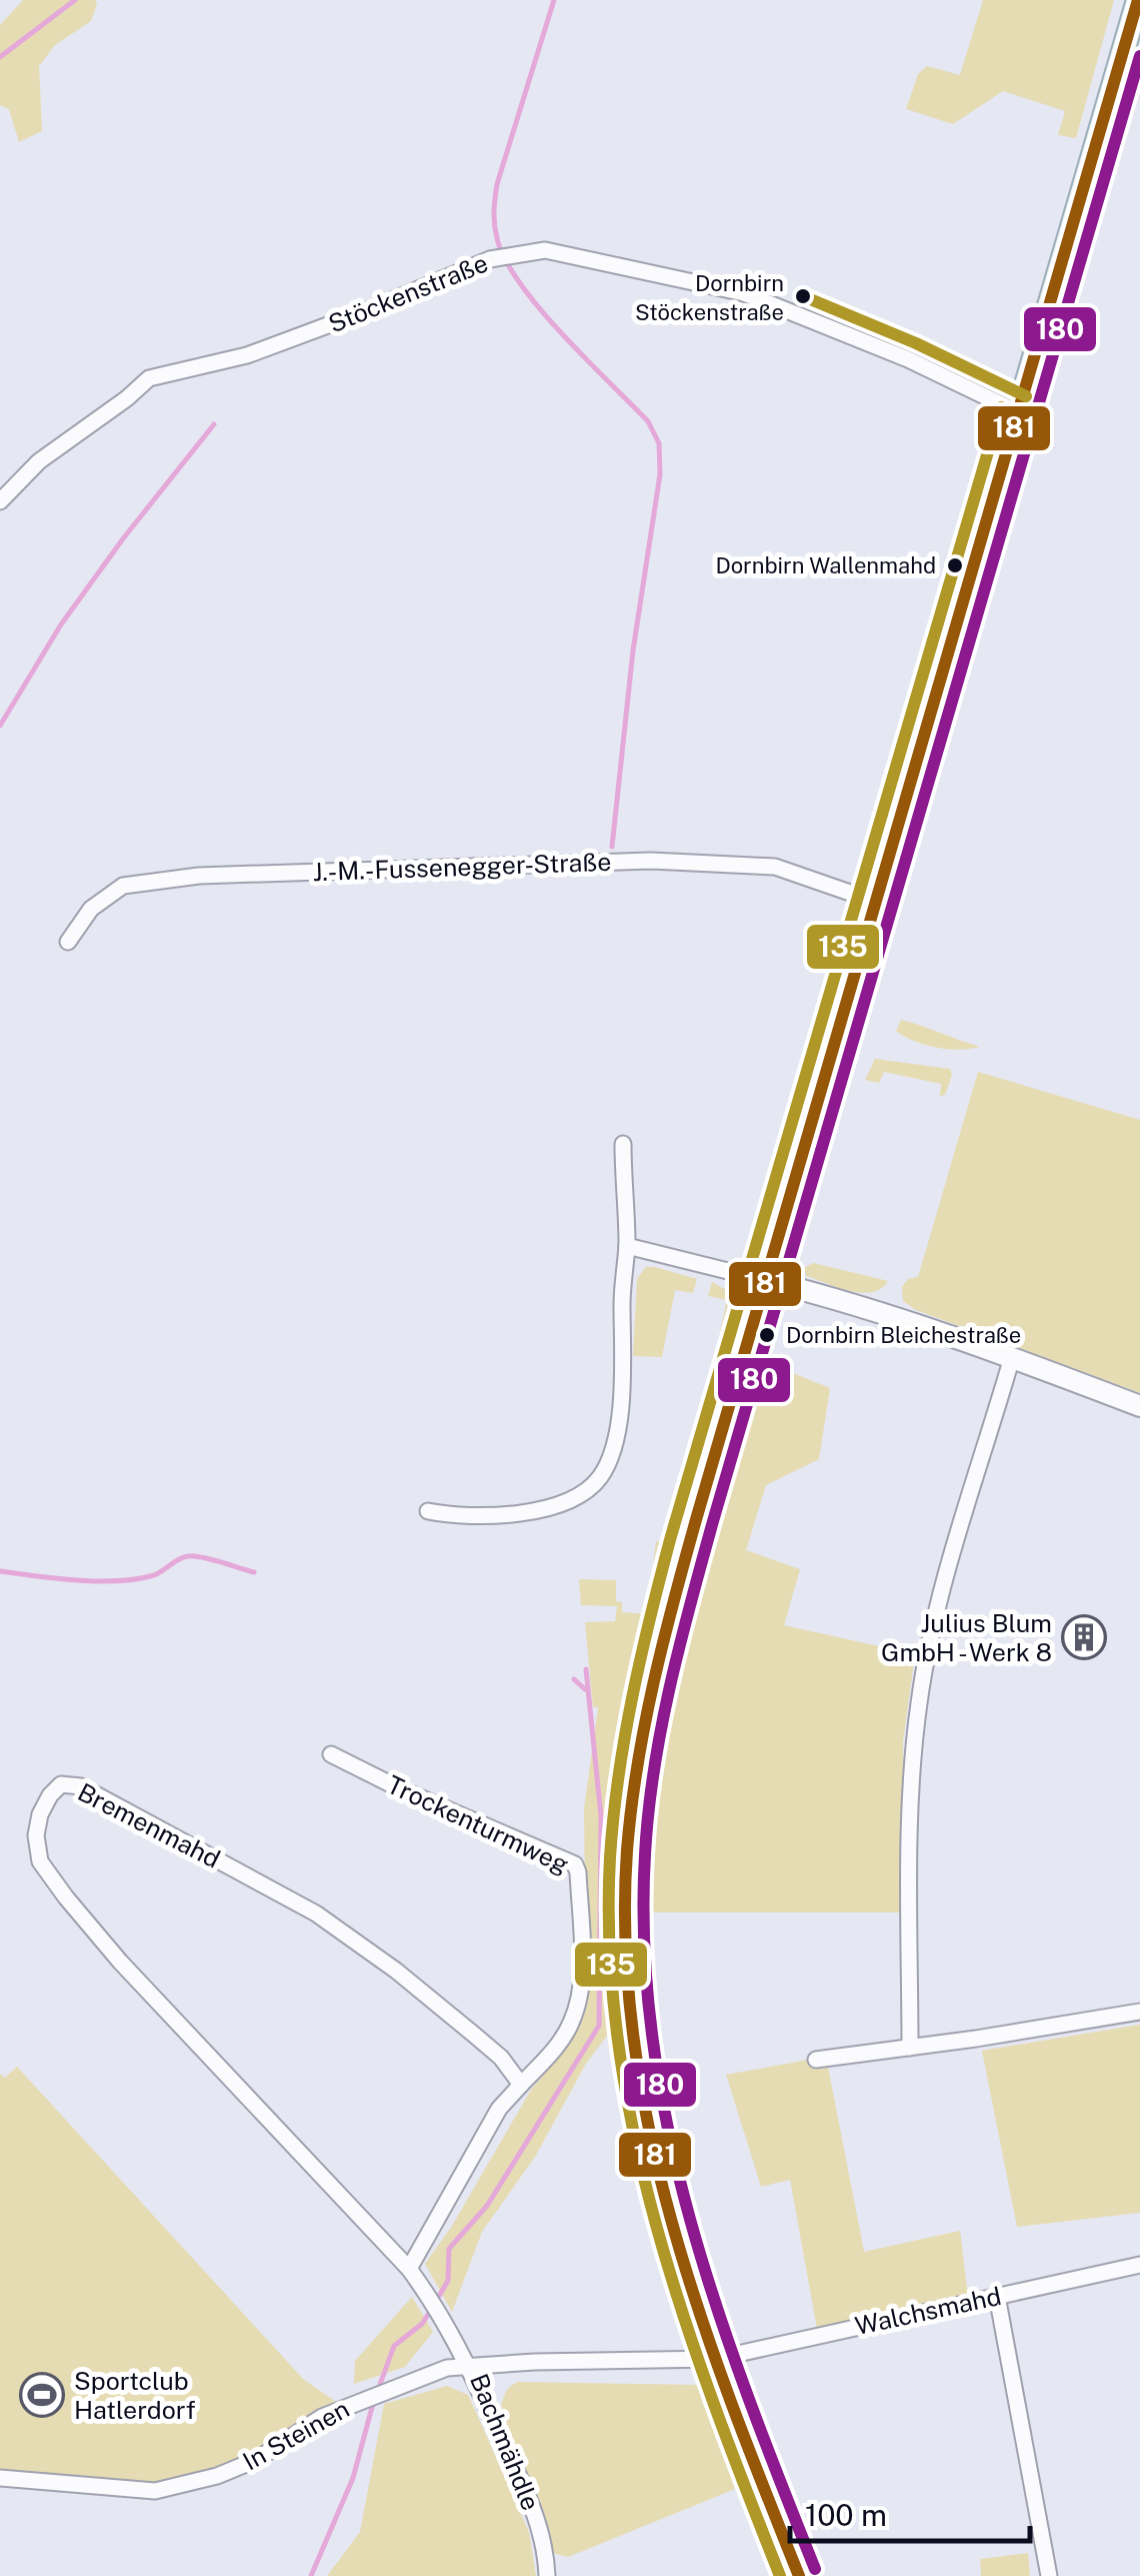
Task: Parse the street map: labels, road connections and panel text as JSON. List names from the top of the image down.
{
  "streets": {
    "street": [
      "Stöckenstraße",
      "J.-M.-Fussenegger-Straße",
      "Trockenturmweg",
      "Bremenmahd",
      "Walchsmahd",
      "In Steinen",
      "Bachmähdle"
    ]
  },
  "crossings": [
    ["Trockenturmweg", "Bremenmahd"],
    ["Bremenmahd", "In Steinen"],
    ["Bremenmahd", "Bachmähdle"],
    ["Walchsmahd", "Bachmähdle"],
    ["In Steinen", "Bachmähdle"]
  ],
  "places": {
    "other": ["Dornbirn Stöckenstraße", "Dornbirn Wallenmahd", "Dornbirn Bleichestraße"],
    "building": ["Julius Blum GmbH - Werk 8"],
    "sports": ["Sportclub Hatlerdorf"]
  },
  "lines": ["transit line 181", "transit line 180", "transit line 135"],
  "scale_bar": "100 m"
}
